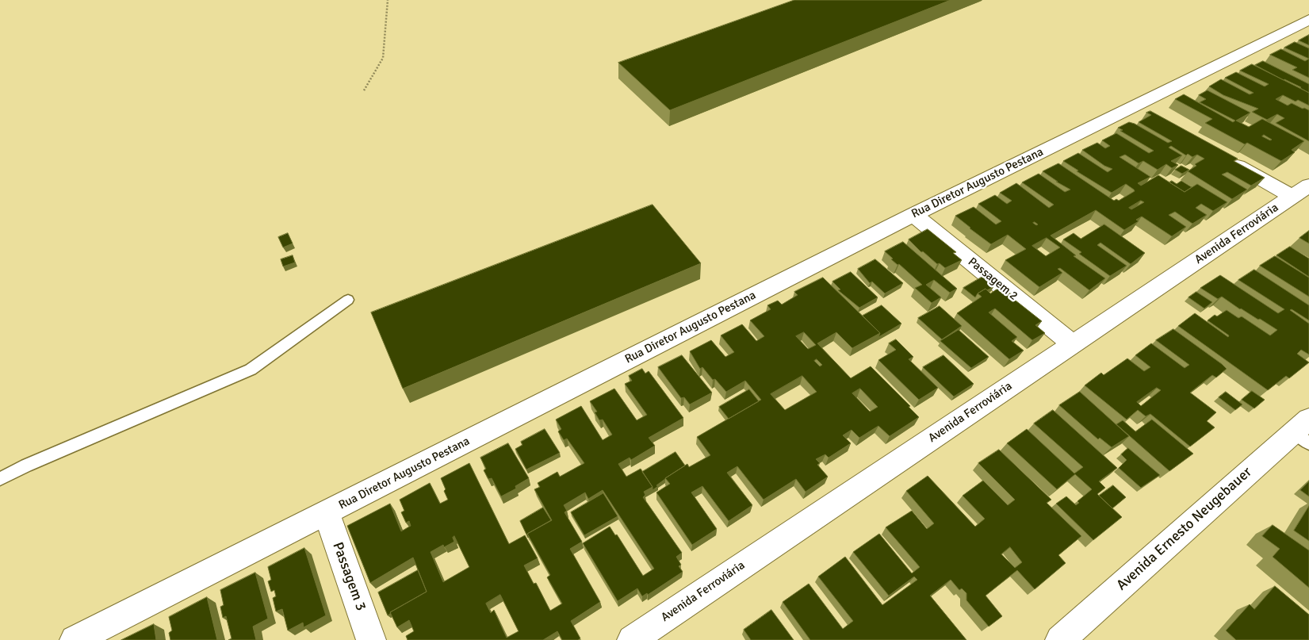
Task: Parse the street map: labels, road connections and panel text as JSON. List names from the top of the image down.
{
  "streets": {
    "street": [
      "Rua Diretor Augusto Pestana",
      "Avenida Ferroviária",
      "Passagem 2",
      "Avenida Ernesto Neugebauer",
      "Passagem 3"
    ]
  },
  "crossings": [
    ["Rua Diretor Augusto Pestana", "Passagem 2"],
    ["Rua Diretor Augusto Pestana", "Passagem 3"],
    ["Avenida Ferroviária", "Passagem 2"]
  ]
}
